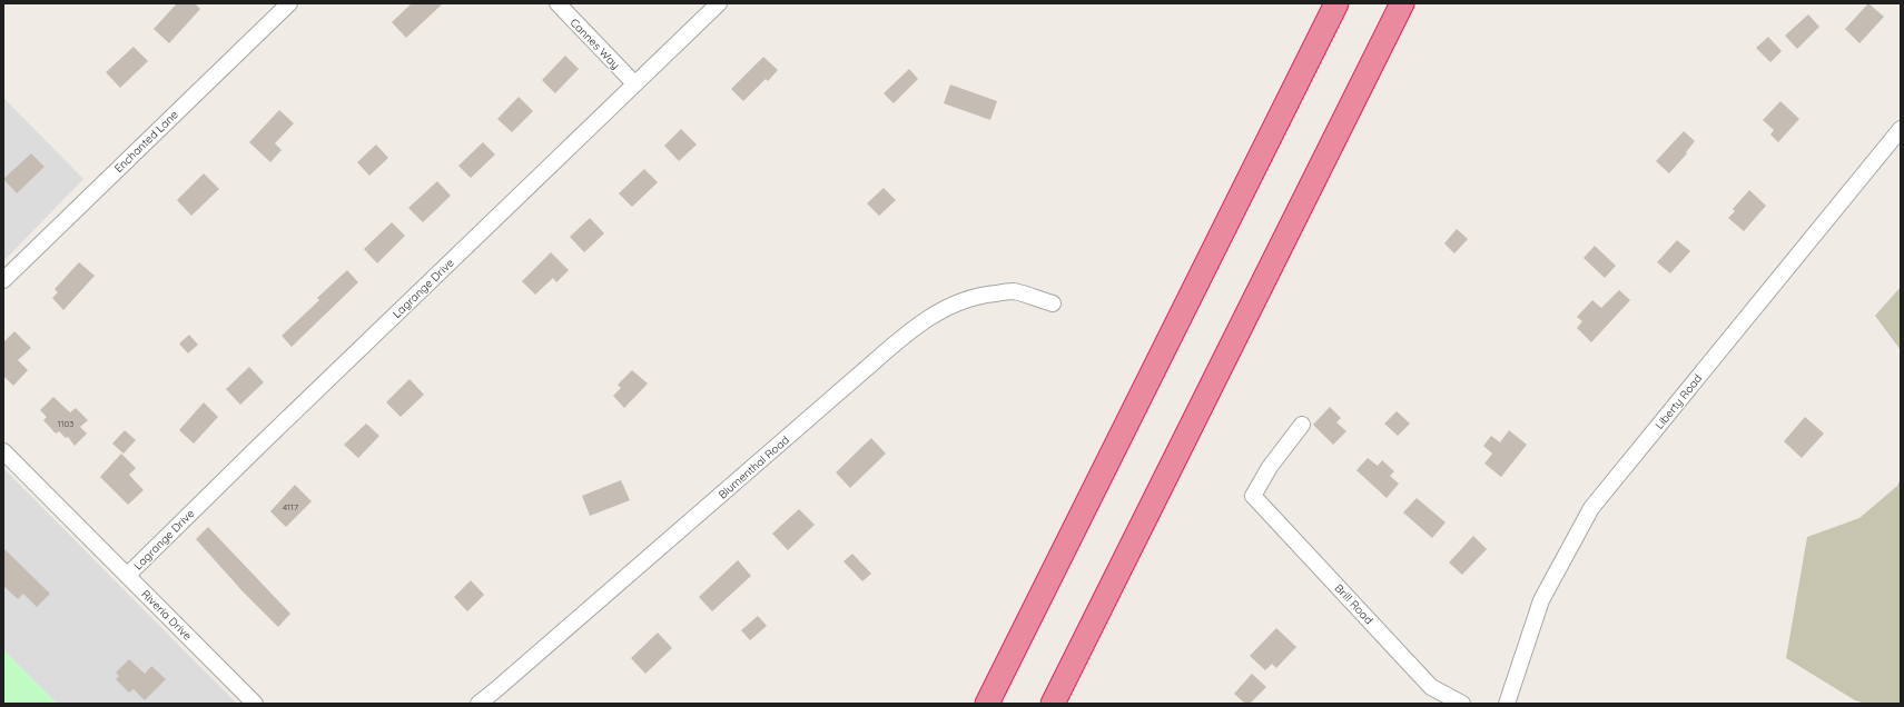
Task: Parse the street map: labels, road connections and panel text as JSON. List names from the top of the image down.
{
  "streets": {
    "street": [
      "Cannes Way",
      "Enchanted Lane",
      "Lagrange Drive",
      "Liberty Road",
      "Blumenthal Road",
      "Brill Road",
      "Riveria Drive"
    ]
  },
  "crossings": [
    ["Cannes Way", "Lagrange Drive"],
    ["Lagrange Drive", "Riveria Drive"]
  ],
  "house_numbers": ["1103", "4117"]
}
